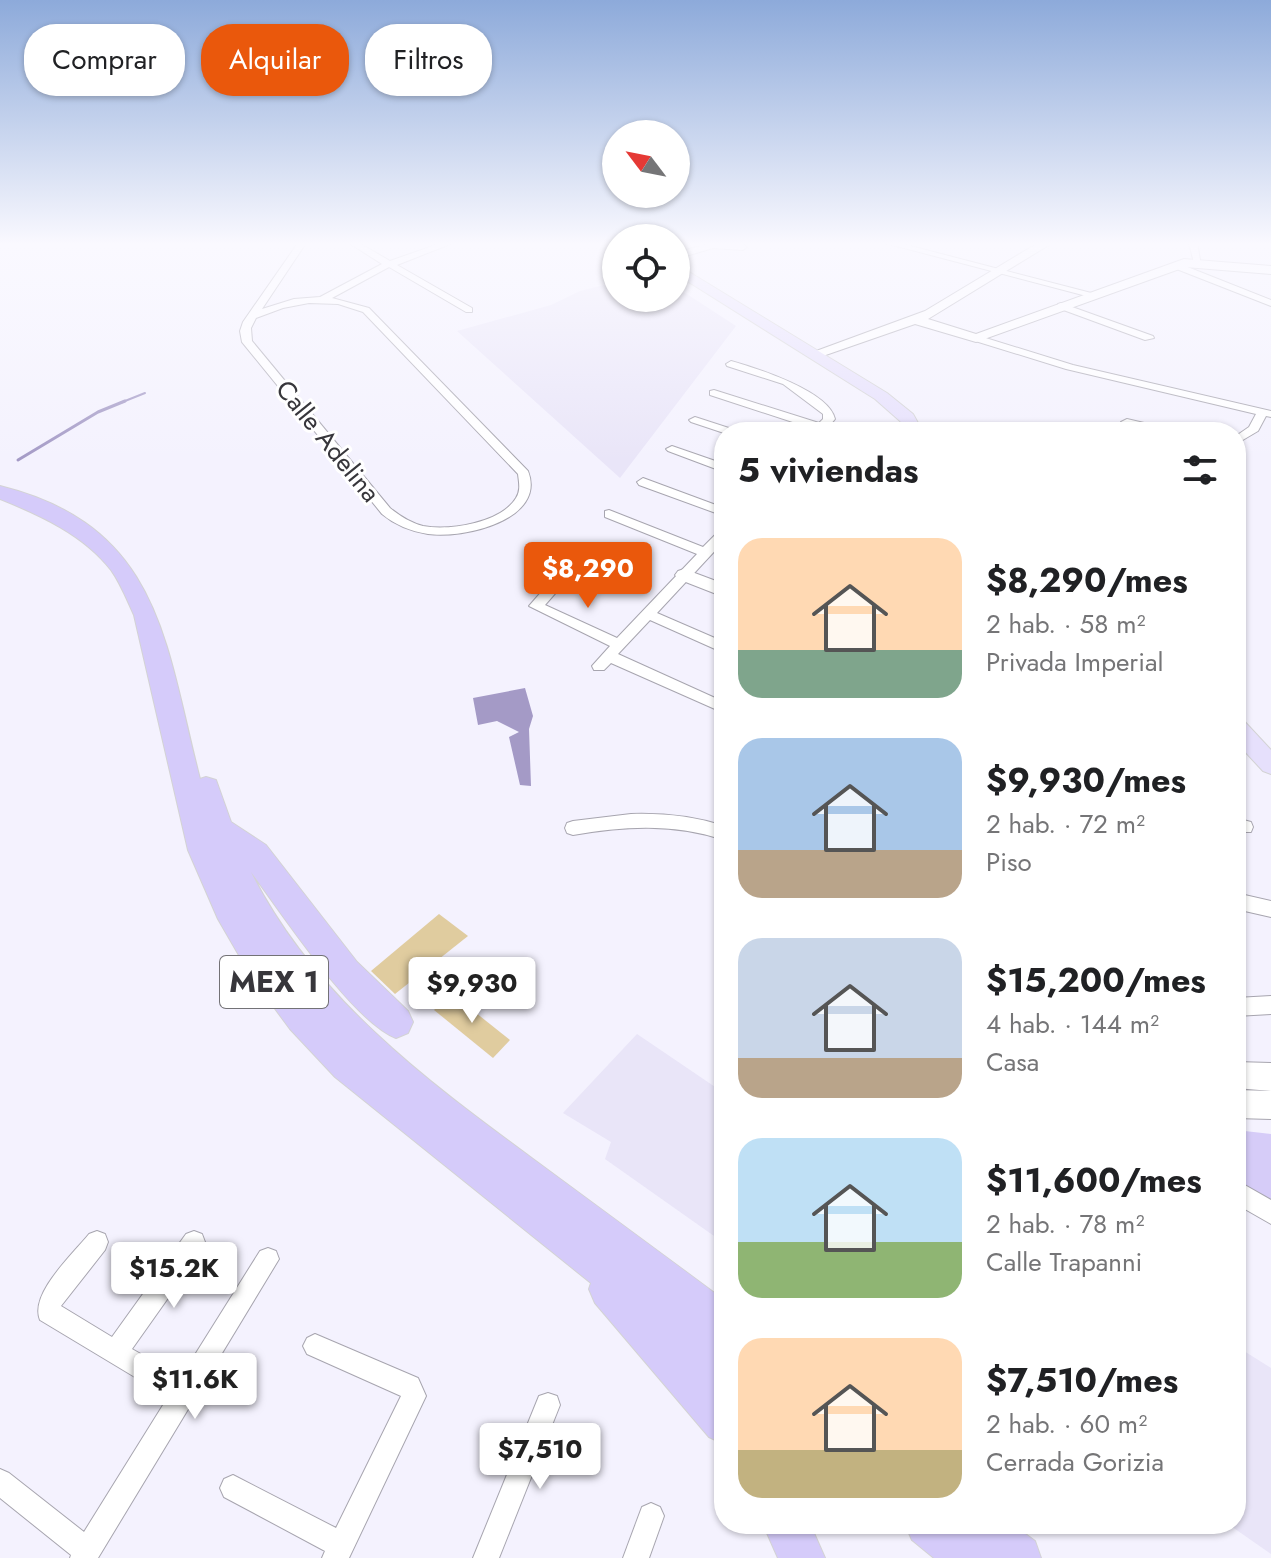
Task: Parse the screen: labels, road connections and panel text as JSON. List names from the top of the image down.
{
  "streets": {
    "highway": ["MEX 1"],
    "street": ["Calle Adelina"]
  },
  "north": "top left",
  "page": {
    "chip": ["Comprar", "Alquilar", "Filtros"],
    "heading": "5 viviendas",
    "list": [
      {
        "name": "$8,290/mes",
        "note": "2 hab. · 58 m² · Privada Imperial"
      },
      {
        "name": "$9,930/mes",
        "note": "2 hab. · 72 m² · Piso"
      },
      {
        "name": "$15,200/mes",
        "note": "4 hab. · 144 m² · Casa"
      },
      {
        "name": "$11,600/mes",
        "note": "2 hab. · 78 m² · Calle Trapanni"
      },
      {
        "name": "$7,510/mes",
        "note": "2 hab. · 60 m² · Cerrada Gorizia"
      }
    ],
    "price": [
      "$8,290",
      "$9,930",
      "$15.2K",
      "$11.6K",
      "$7,510"
    ]
  }
}
